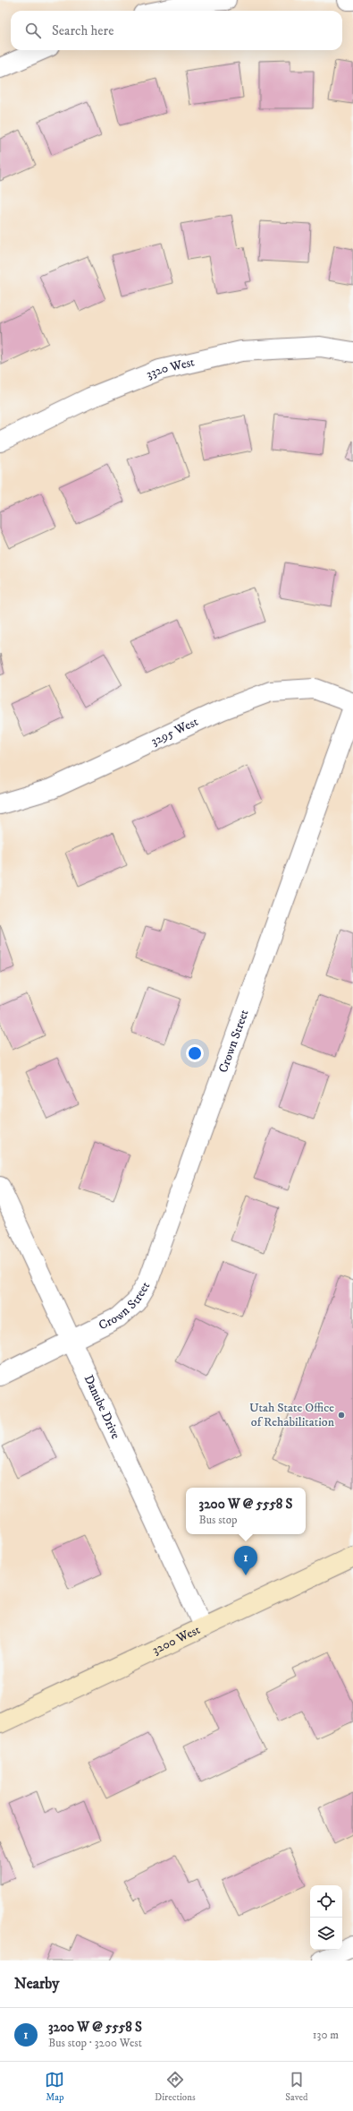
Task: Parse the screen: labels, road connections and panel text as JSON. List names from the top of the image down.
{
  "streets": {
    "street": [
      "3320 West",
      "3295 West",
      "Crown Street",
      "Danube Drive",
      "3200 West"
    ]
  },
  "crossings": [
    ["Crown Street", "Danube Drive"],
    ["Danube Drive", "3200 West"]
  ],
  "places": ["Utah State Office of Rehabilitation"],
  "page": {
    "search": "Search here",
    "popup": ["3200 W @ 5558 S", "Bus stop"],
    "pins": "1",
    "heading": "Nearby",
    "list": [
      {
        "mark": "1",
        "name": "3200 W @ 5558 S",
        "note": "Bus stop · 3200 West",
        "value": "130 m"
      }
    ],
    "nav": ["Map", "Directions", "Saved"]
  }
}
